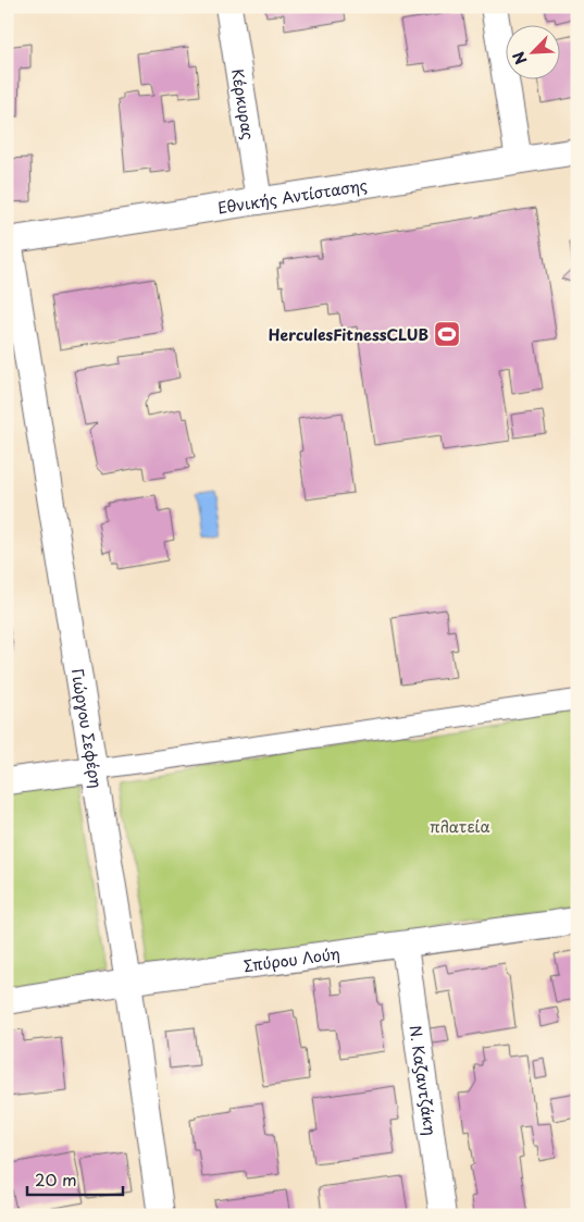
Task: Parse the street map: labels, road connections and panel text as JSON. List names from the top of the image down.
{
  "streets": {
    "street": [
      "Κέρκυρας",
      "Εθνικής Αντίστασης",
      "Γιώργου Σεφέρη",
      "Σπύρου Λούη",
      "Ν. Καζαντζάκη"
    ]
  },
  "crossings": [
    ["Κέρκυρας", "Εθνικής Αντίστασης"],
    ["Εθνικής Αντίστασης", "Γιώργου Σεφέρη"],
    ["Γιώργου Σεφέρη", "Σπύρου Λούη"],
    ["Σπύρου Λούη", "Ν. Καζαντζάκη"]
  ],
  "parks": ["πλατεία"],
  "places": {
    "sports": ["HerculesFitnessCLUB"]
  },
  "scale_bar": "20 m",
  "north": "bottom left"
}
